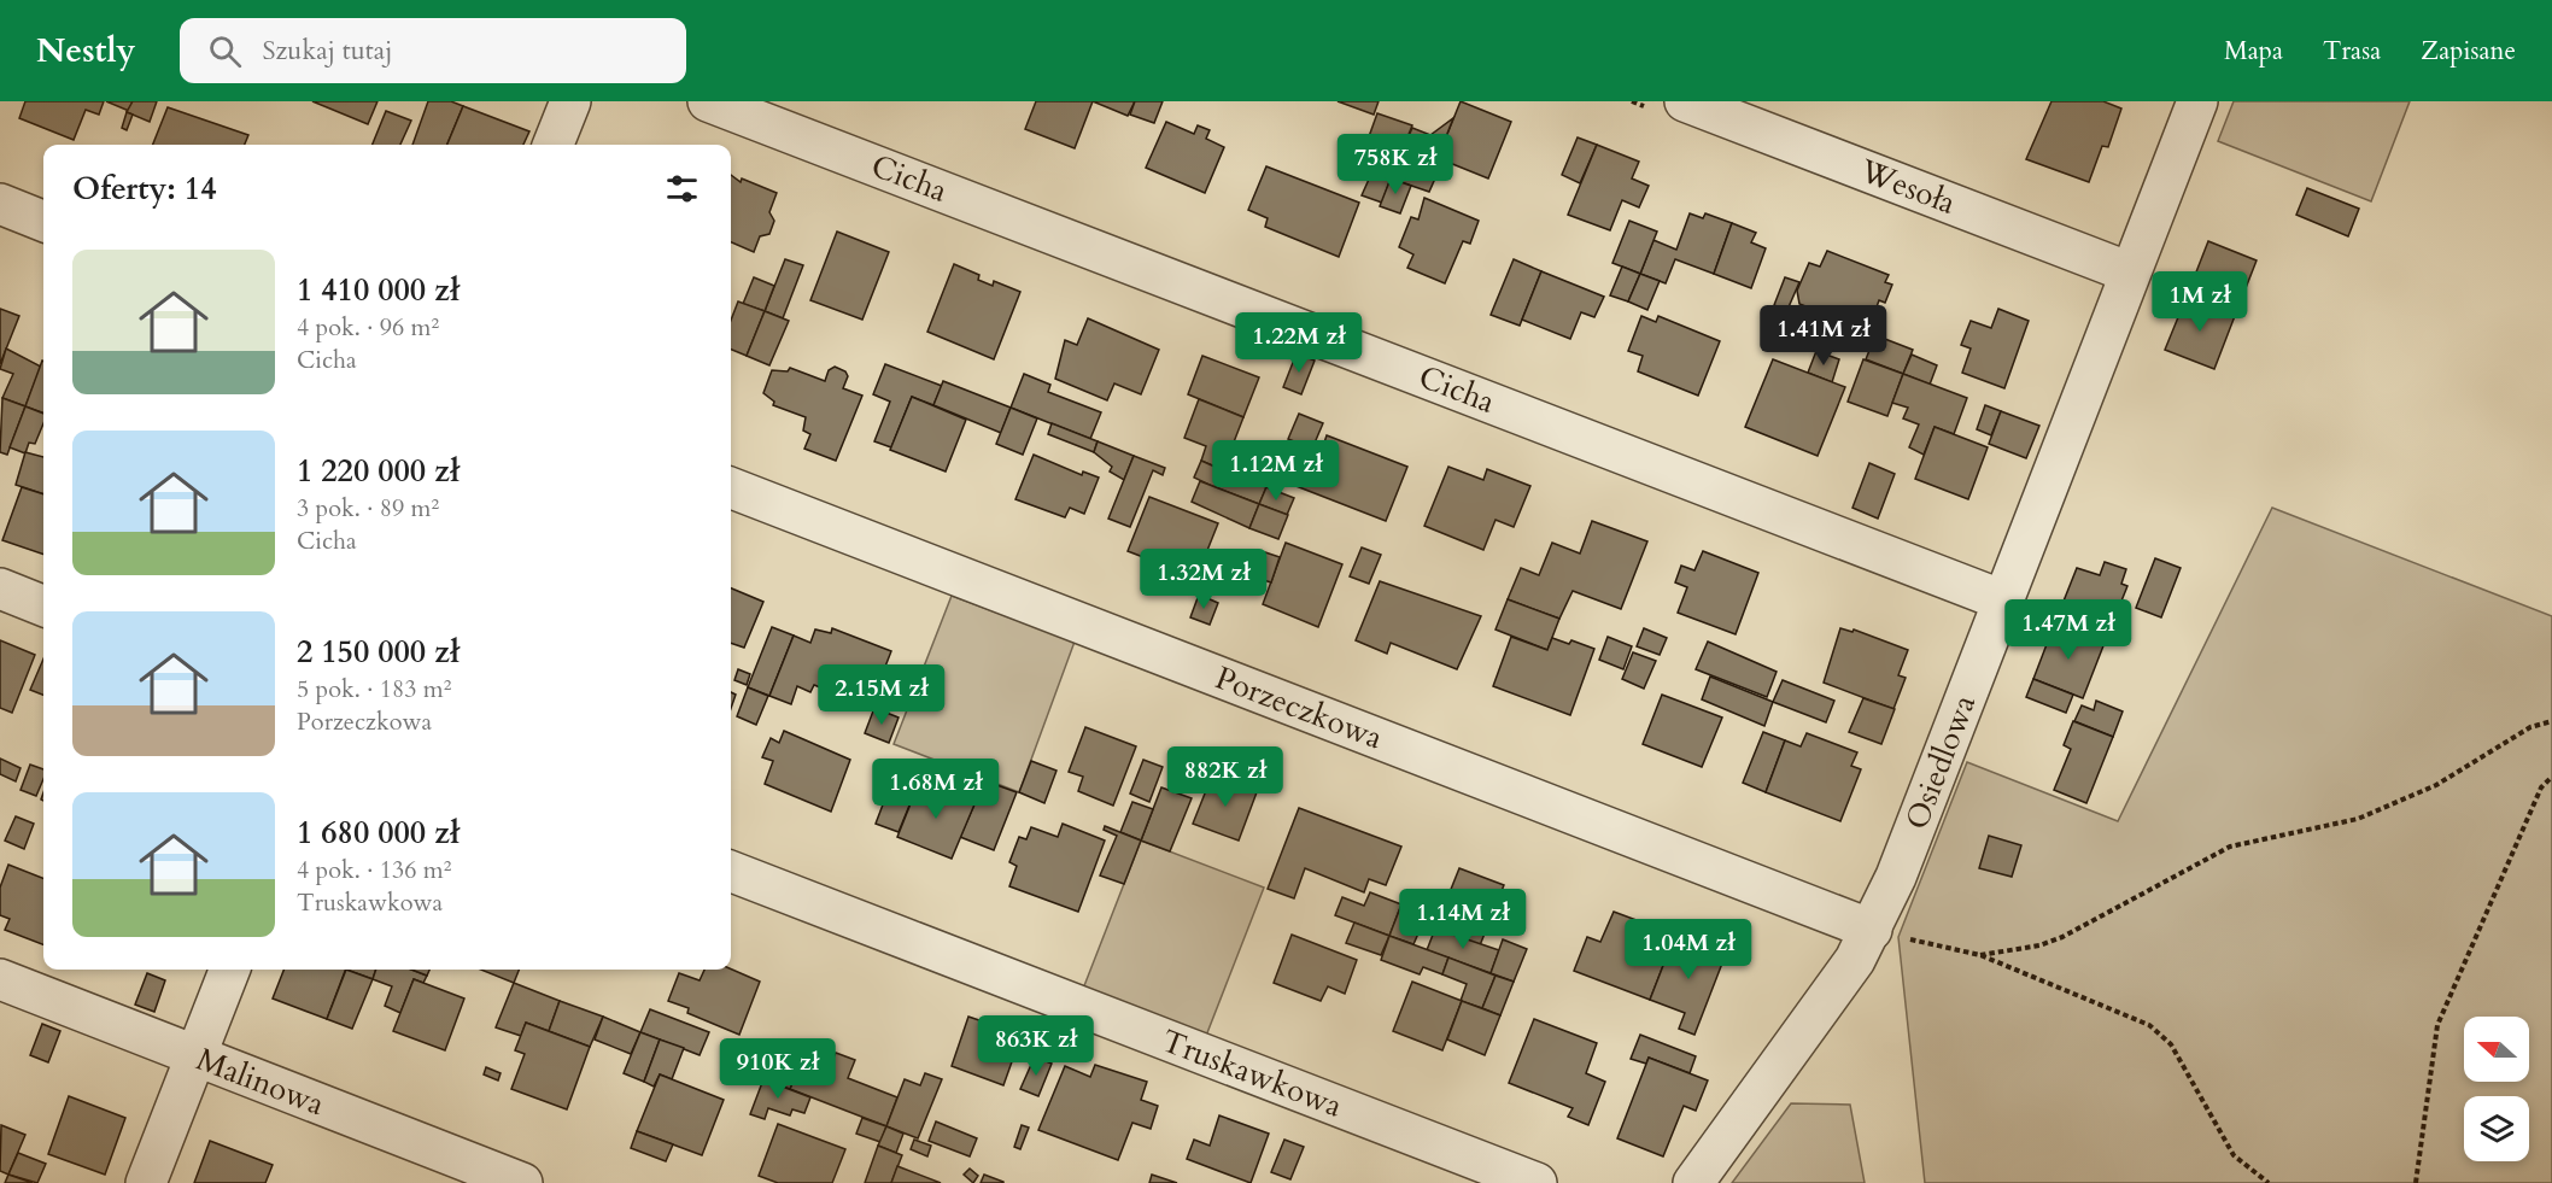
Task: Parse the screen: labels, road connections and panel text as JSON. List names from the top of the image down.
{
  "streets": {
    "street": [
      "Cicha",
      "Wesoła",
      "Porzeczkowa",
      "Osiedlowa",
      "Truskawkowa",
      "Malinowa"
    ]
  },
  "crossings": [
    ["Cicha", "Osiedlowa"],
    ["Wesoła", "Osiedlowa"],
    ["Porzeczkowa", "Osiedlowa"]
  ],
  "north": "left",
  "page": {
    "header": "Nestly",
    "search": "Szukaj tutaj",
    "nav": ["Mapa", "Trasa", "Zapisane"],
    "price": [
      "758K zł",
      "1M zł",
      "1.41M zł",
      "1.22M zł",
      "1.12M zł",
      "1.32M zł",
      "1.47M zł",
      "2.15M zł",
      "882K zł",
      "1.68M zł",
      "1.14M zł",
      "1.04M zł",
      "863K zł",
      "910K zł"
    ],
    "heading": "Oferty: 14",
    "list": [
      {
        "name": "1 410 000 zł",
        "note": "4 pok. · 96 m² · Cicha"
      },
      {
        "name": "1 220 000 zł",
        "note": "3 pok. · 89 m² · Cicha"
      },
      {
        "name": "2 150 000 zł",
        "note": "5 pok. · 183 m² · Porzeczkowa"
      },
      {
        "name": "1 680 000 zł",
        "note": "4 pok. · 136 m² · Truskawkowa"
      }
    ]
  }
}
